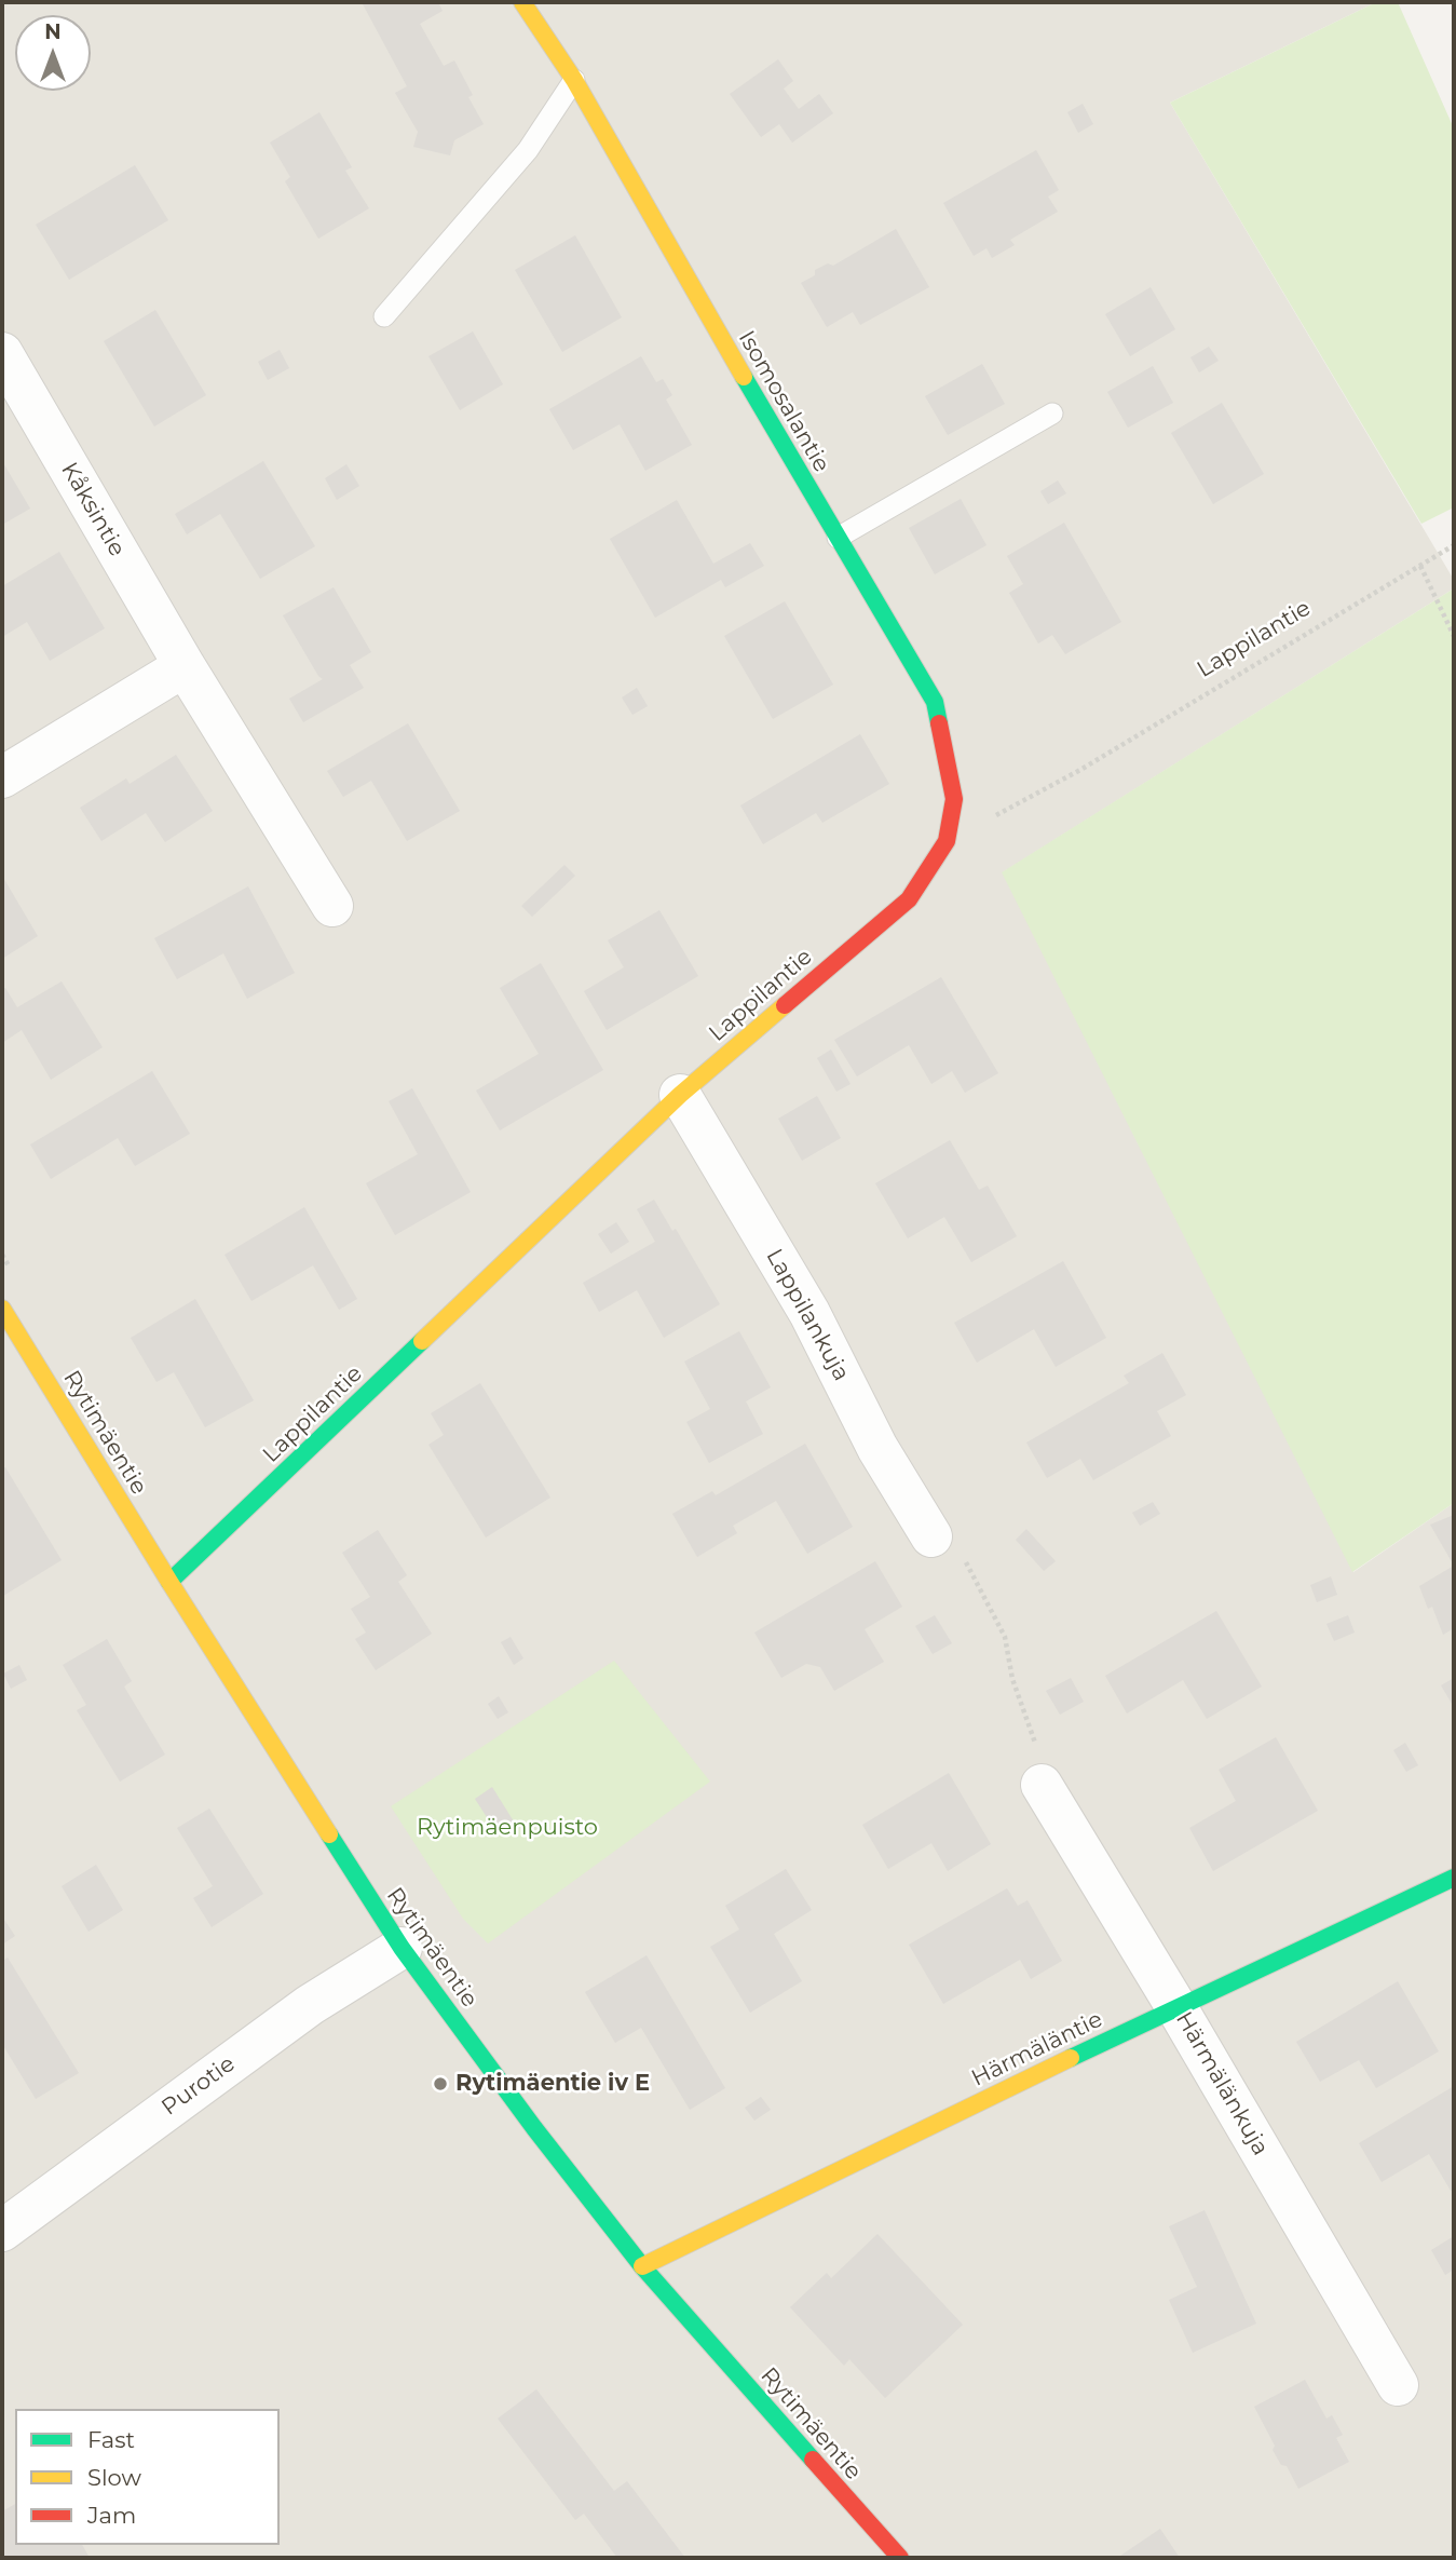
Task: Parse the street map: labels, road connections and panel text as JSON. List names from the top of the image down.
{
  "streets": {
    "street": [
      "Isomosalantie",
      "Kåksintie",
      "Lappilantie",
      "Lappilankuja",
      "Rytimäentie",
      "Härmäläntie",
      "Härmälänkuja",
      "Purotie"
    ]
  },
  "crossings": [
    ["Isomosalantie", "Lappilantie"],
    ["Lappilantie", "Lappilankuja"],
    ["Lappilantie", "Rytimäentie"],
    ["Rytimäentie", "Härmäläntie"],
    ["Rytimäentie", "Purotie"],
    ["Härmäläntie", "Härmälänkuja"]
  ],
  "parks": ["Rytimäenpuisto"],
  "places": ["Rytimäentie iv E"],
  "legend": ["Fast", "Slow", "Jam"],
  "north": "top"
}
